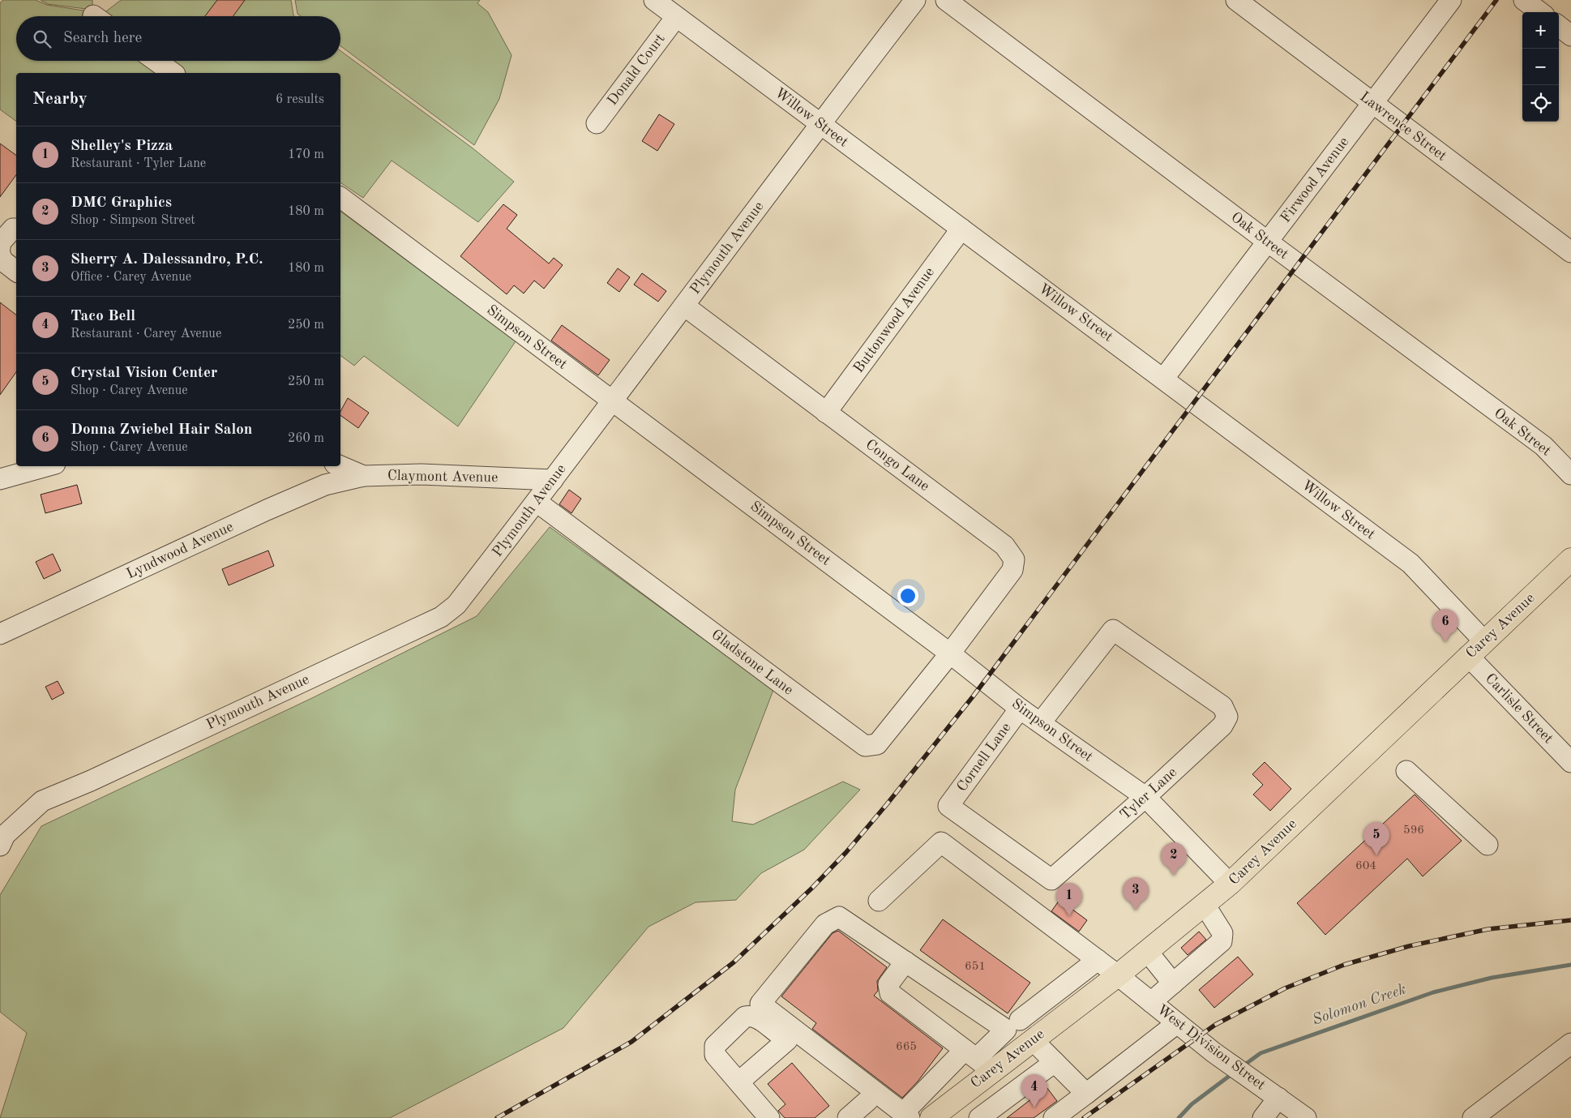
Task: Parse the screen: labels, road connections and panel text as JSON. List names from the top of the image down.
{
  "streets": {
    "main road": ["Carey Avenue"],
    "street": [
      "Donald Court",
      "Willow Street",
      "Lawrence Street",
      "Firwood Avenue",
      "Oak Street",
      "Plymouth Avenue",
      "Buttonwood Avenue",
      "Simpson Street",
      "Congo Lane",
      "Claymont Avenue",
      "Lyndwood Avenue",
      "Gladstone Lane",
      "Carlisle Street",
      "Cornell Lane",
      "Tyler Lane",
      "West Division Street"
    ]
  },
  "crossings": [
    ["Donald Court", "Willow Street"],
    ["Willow Street", "Firwood Avenue"],
    ["Willow Street", "Plymouth Avenue"],
    ["Willow Street", "Buttonwood Avenue"],
    ["Willow Street", "Carey Avenue"],
    ["Lawrence Street", "Firwood Avenue"],
    ["Firwood Avenue", "Oak Street"],
    ["Plymouth Avenue", "Simpson Street"],
    ["Plymouth Avenue", "Congo Lane"],
    ["Plymouth Avenue", "Claymont Avenue"],
    ["Plymouth Avenue", "Gladstone Lane"],
    ["Buttonwood Avenue", "Congo Lane"],
    ["Simpson Street", "Congo Lane"],
    ["Simpson Street", "Carey Avenue"],
    ["Simpson Street", "Gladstone Lane"],
    ["Simpson Street", "Cornell Lane"],
    ["Simpson Street", "Tyler Lane"],
    ["Congo Lane", "Gladstone Lane"],
    ["Claymont Avenue", "Lyndwood Avenue"],
    ["Carey Avenue", "Carlisle Street"],
    ["Carey Avenue", "West Division Street"],
    ["Cornell Lane", "Tyler Lane"]
  ],
  "water": ["Solomon Creek"],
  "house_numbers": [
    "596",
    "604",
    "651",
    "665"
  ],
  "page": {
    "map_buttons": ["+", "−"],
    "search": "Search here",
    "heading": ["Nearby", "6 results"],
    "list": [
      {
        "mark": "1",
        "name": "Shelley's Pizza",
        "note": "Restaurant · Tyler Lane",
        "value": "170 m"
      },
      {
        "mark": "2",
        "name": "DMC Graphics",
        "note": "Shop · Simpson Street",
        "value": "180 m"
      },
      {
        "mark": "3",
        "name": "Sherry A. Dalessandro, P.C.",
        "note": "Office · Carey Avenue",
        "value": "180 m"
      },
      {
        "mark": "4",
        "name": "Taco Bell",
        "note": "Restaurant · Carey Avenue",
        "value": "250 m"
      },
      {
        "mark": "5",
        "name": "Crystal Vision Center",
        "note": "Shop · Carey Avenue",
        "value": "250 m"
      },
      {
        "mark": "6",
        "name": "Donna Zwiebel Hair Salon",
        "note": "Shop · Carey Avenue",
        "value": "260 m"
      }
    ],
    "pins": [
      "6",
      "5",
      "2",
      "3",
      "1",
      "4"
    ]
  }
}
